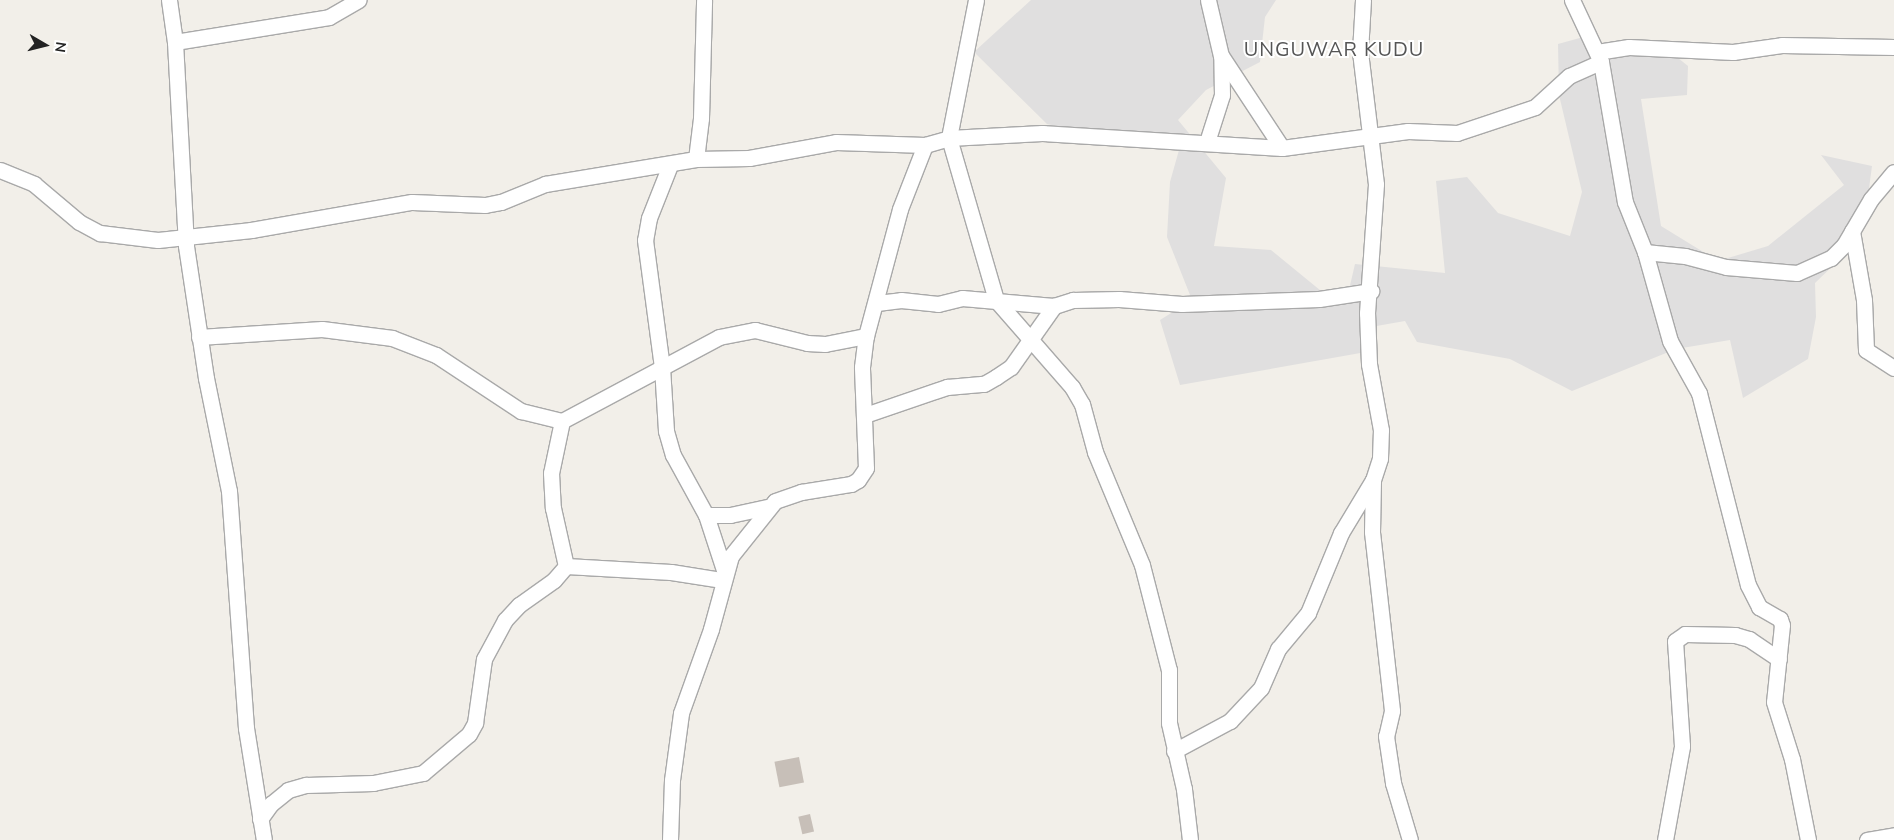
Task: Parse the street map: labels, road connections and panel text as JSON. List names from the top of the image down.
{
  "districts": ["UNGUWAR KUDU"],
  "north": "right"
}
